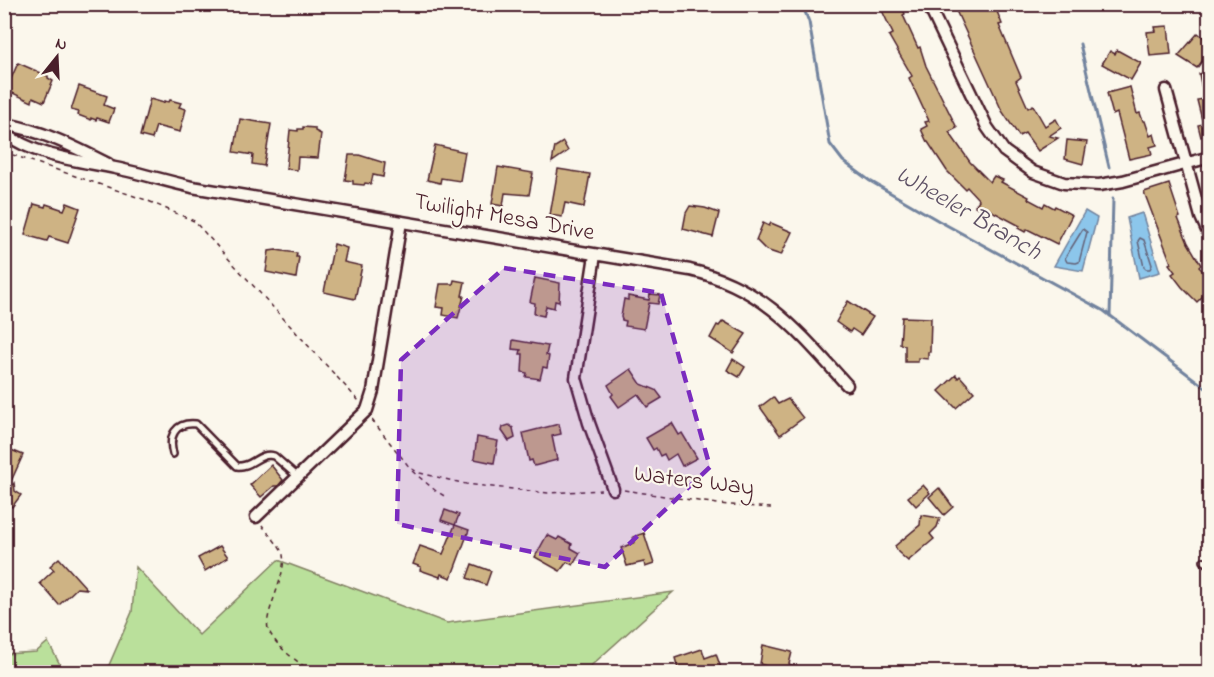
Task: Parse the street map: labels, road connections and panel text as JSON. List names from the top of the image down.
{
  "streets": {
    "street": ["Twilight Mesa Drive"],
    "path": ["Waters Way"]
  },
  "water": ["Wheeler Branch"],
  "north": "top"
}
